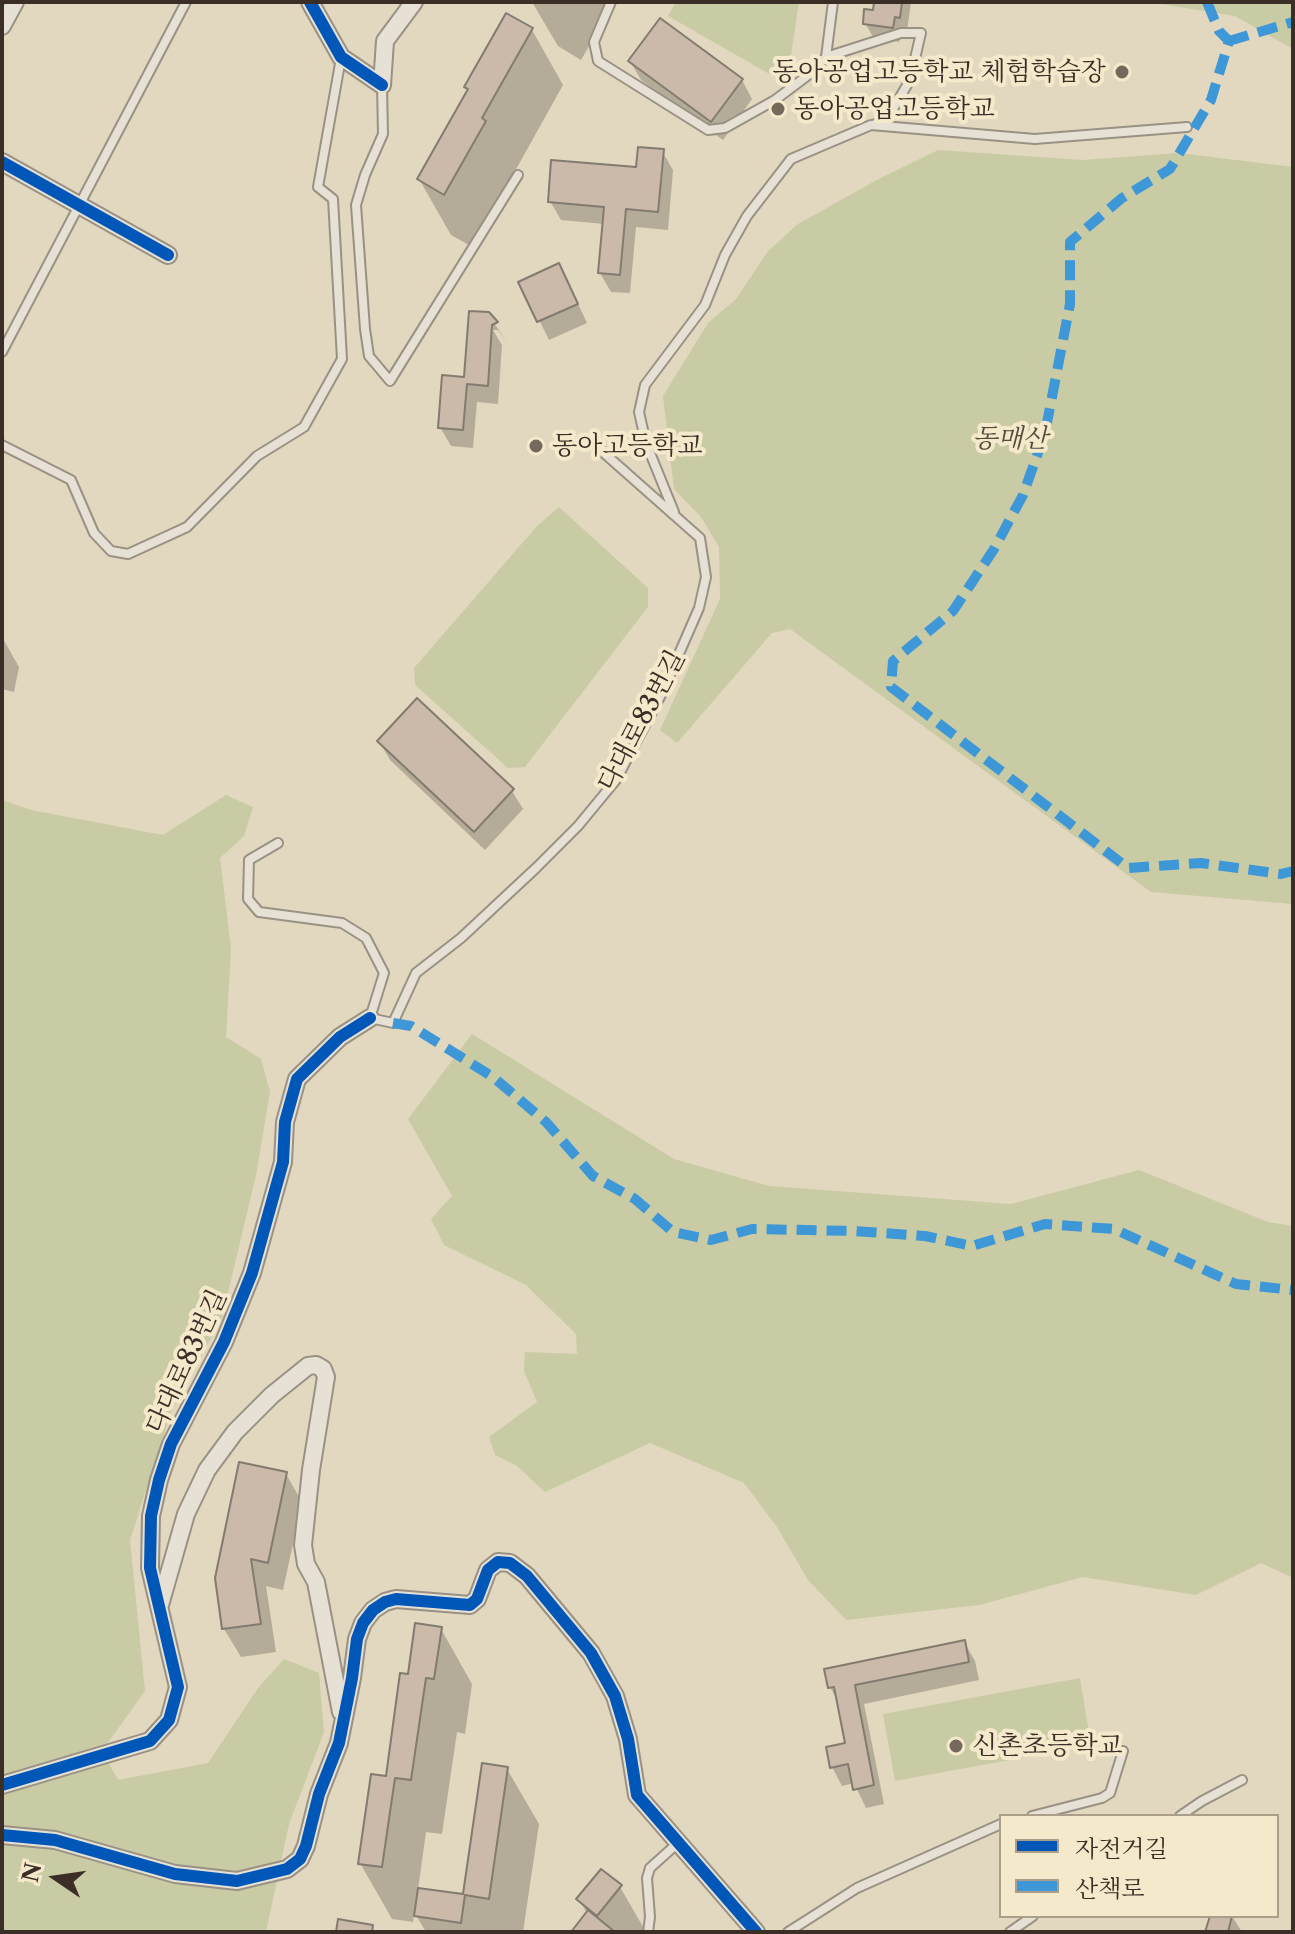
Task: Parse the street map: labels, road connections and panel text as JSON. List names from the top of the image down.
{
  "streets": {
    "street": ["다대로83번길"]
  },
  "parks": ["동매산"],
  "places": [
    "동아공업고등학교 체험학습장",
    "동아공업고등학교",
    "동아고등학교",
    "신촌초등학교"
  ],
  "legend": ["자전거길", "산책로"],
  "north": "left"
}
